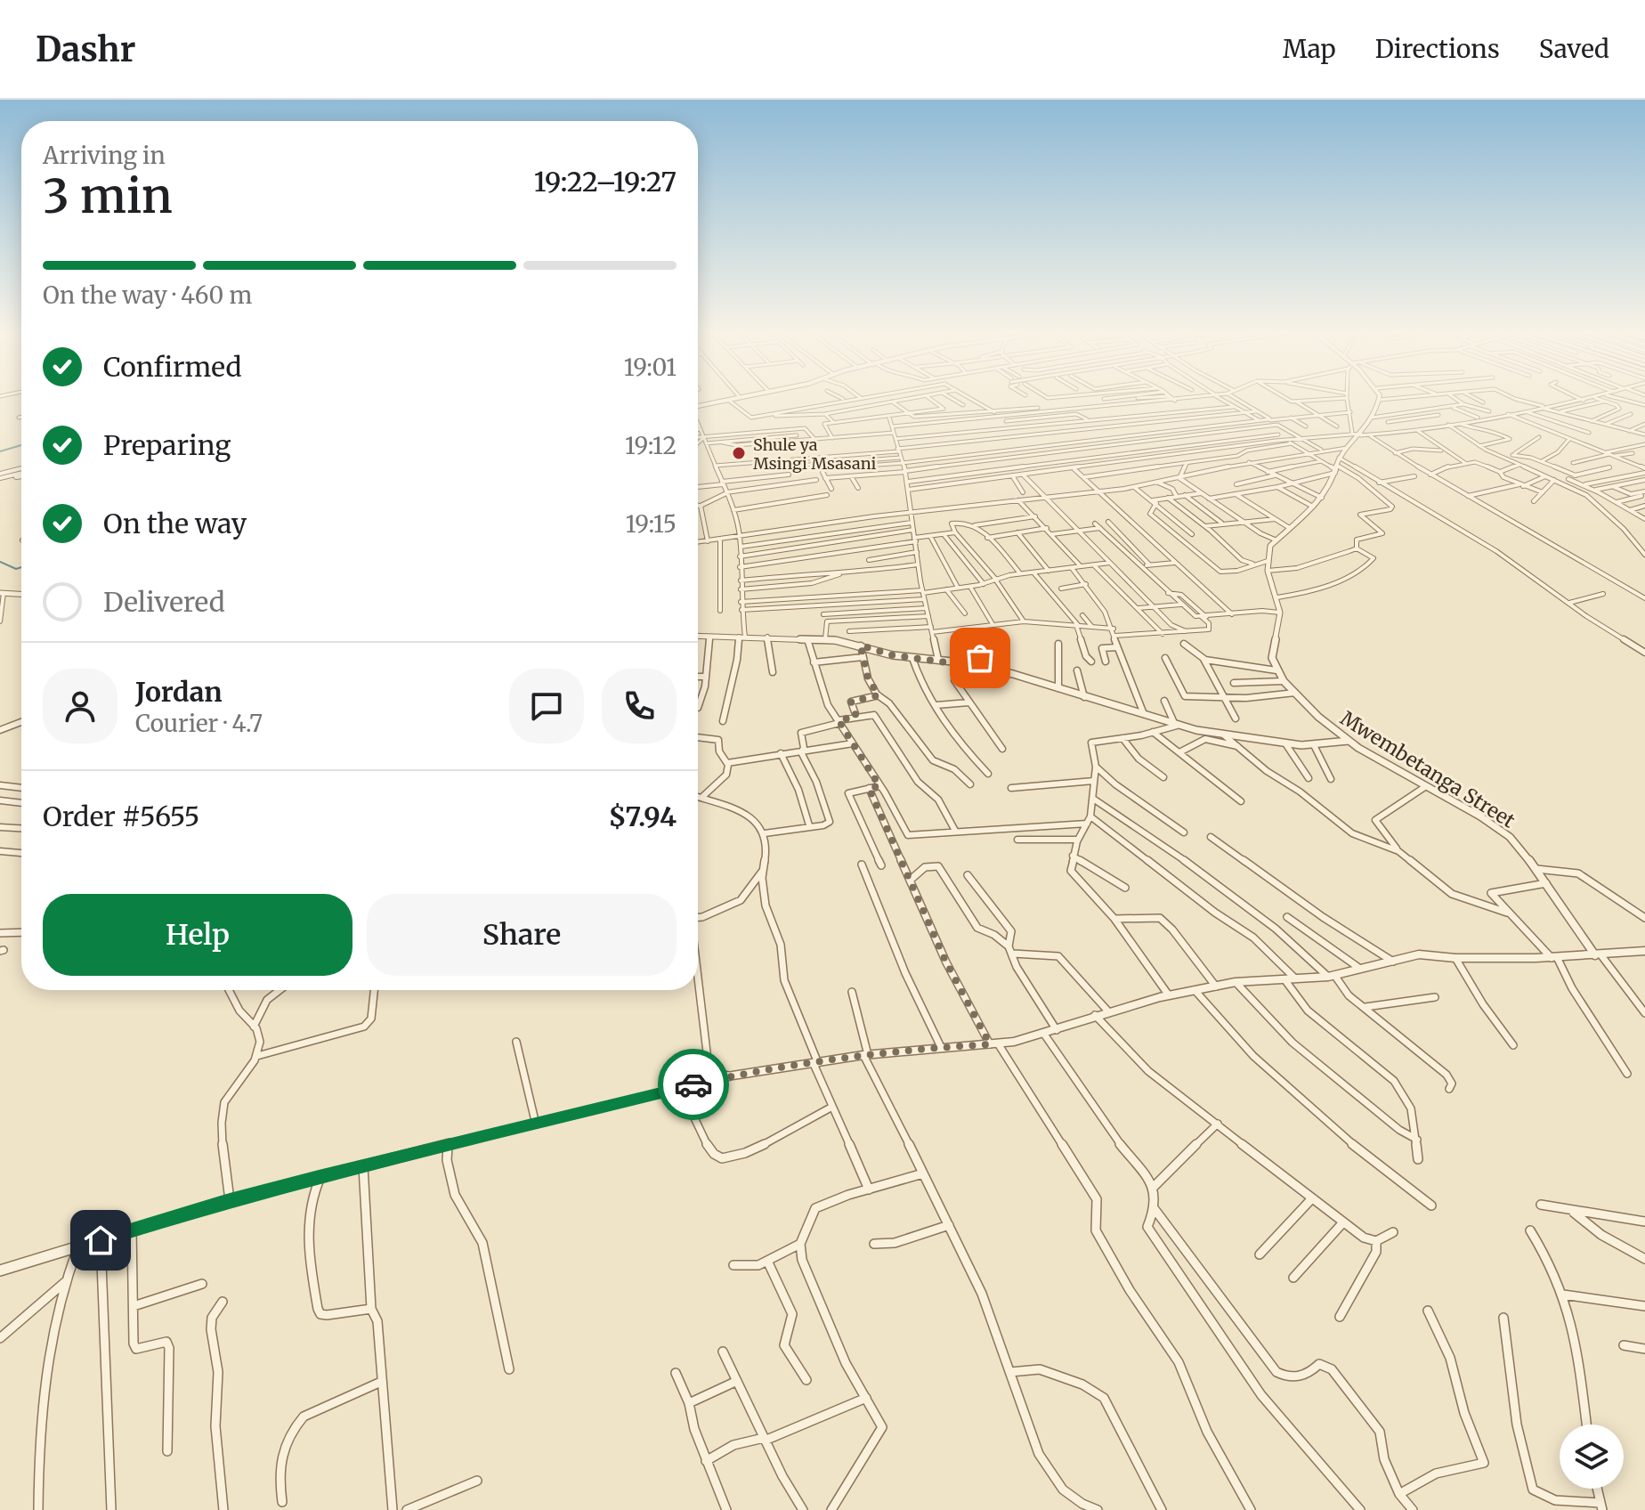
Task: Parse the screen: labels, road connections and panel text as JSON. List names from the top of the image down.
{
  "streets": {
    "street": ["Mwembetanga Street"]
  },
  "places": ["Shule ya Msingi Msasani"],
  "page": {
    "header": "Dashr",
    "nav": ["Map", "Directions", "Saved"],
    "heading": ["3 min", "Arriving in", "19:22–19:27"],
    "panel": [
      "Jordan",
      "Courier · 4.7",
      "Order #5655",
      "$7.94"
    ],
    "bar": "On the way · 460 m",
    "list": [
      ["Confirmed", "19:01"],
      ["Preparing", "19:12"],
      ["On the way", "19:15"],
      "Delivered"
    ],
    "buttons": ["Help", "Share"]
  }
}
